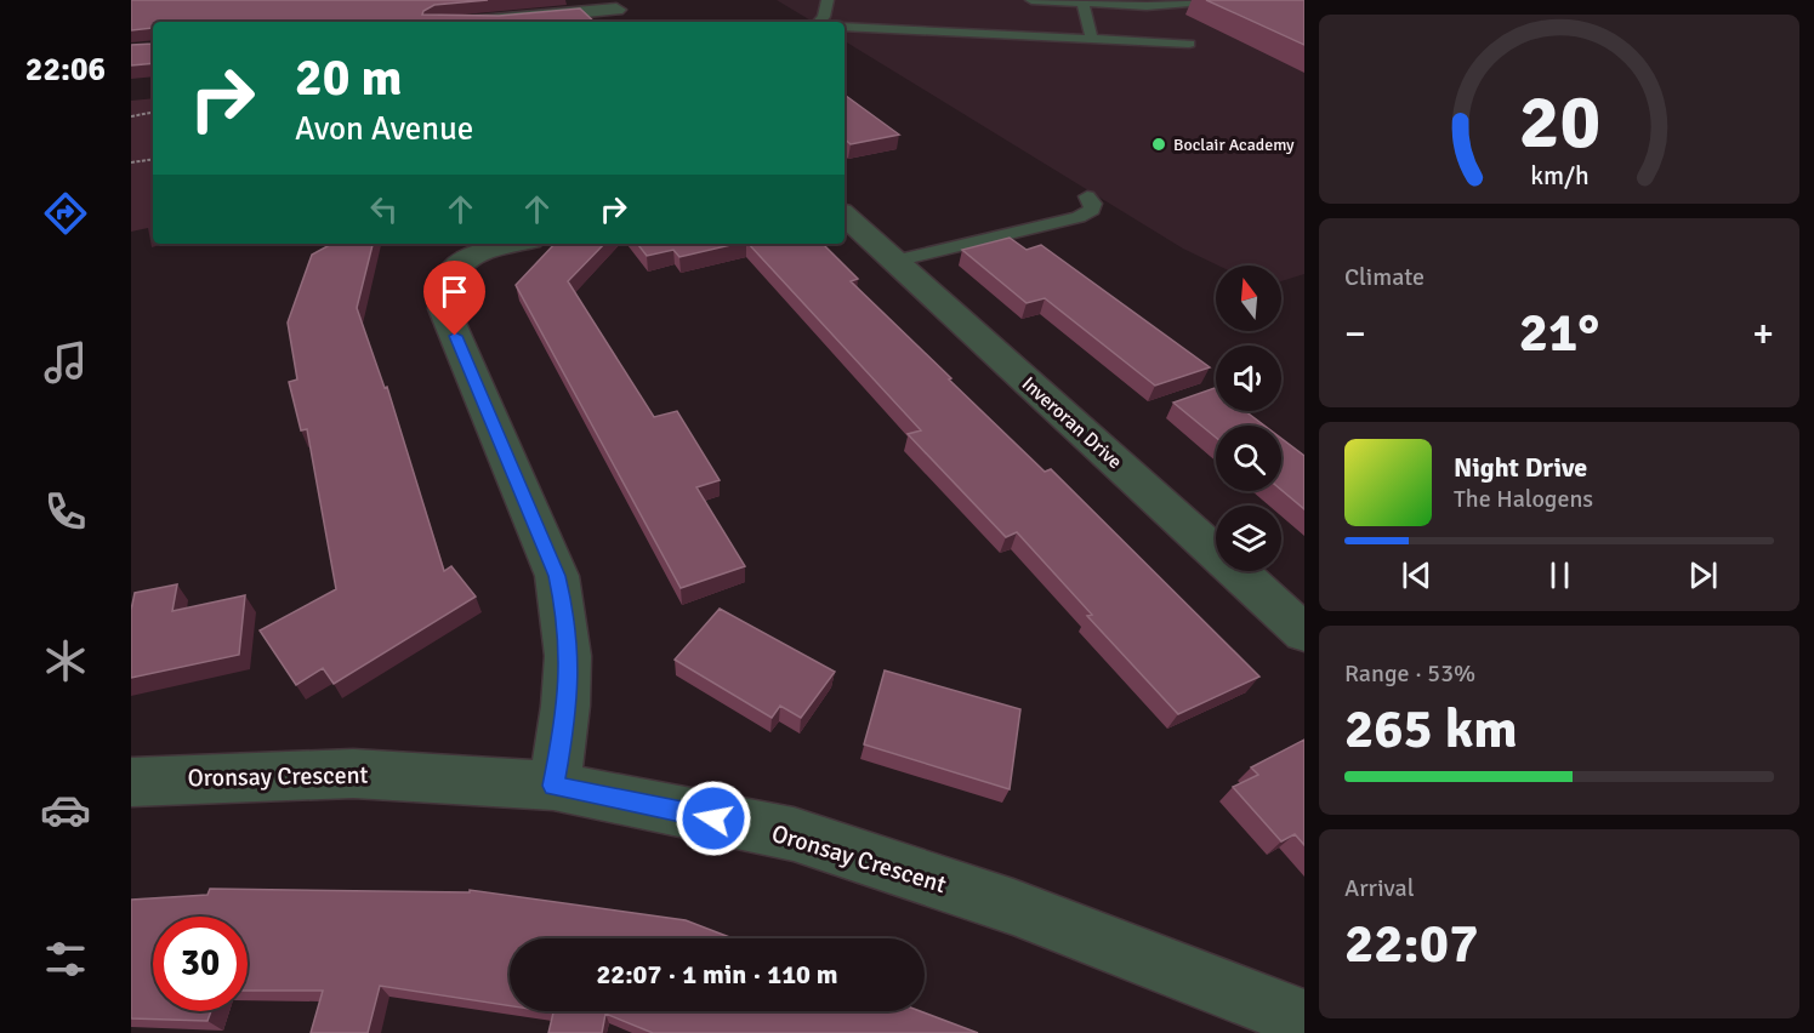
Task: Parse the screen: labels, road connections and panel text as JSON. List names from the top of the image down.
{
  "streets": {
    "street": ["Inveroran Drive", "Oronsay Crescent"]
  },
  "places": ["Boclair Academy"],
  "north": "top",
  "page": {
    "tabs": "22:06",
    "turn": ["20 m", "Avon Avenue"],
    "tile": [
      "Climate",
      ["Range · 53%", "265 km"],
      ["Arrival", "22:07"]
    ],
    "heat": ["−", "21°", "+"],
    "song": ["Night Drive", "The Halogens"],
    "limit": "30",
    "trip": "22:07 · 1 min · 110 m",
    "gauge": ["20", "km/h"]
  }
}
